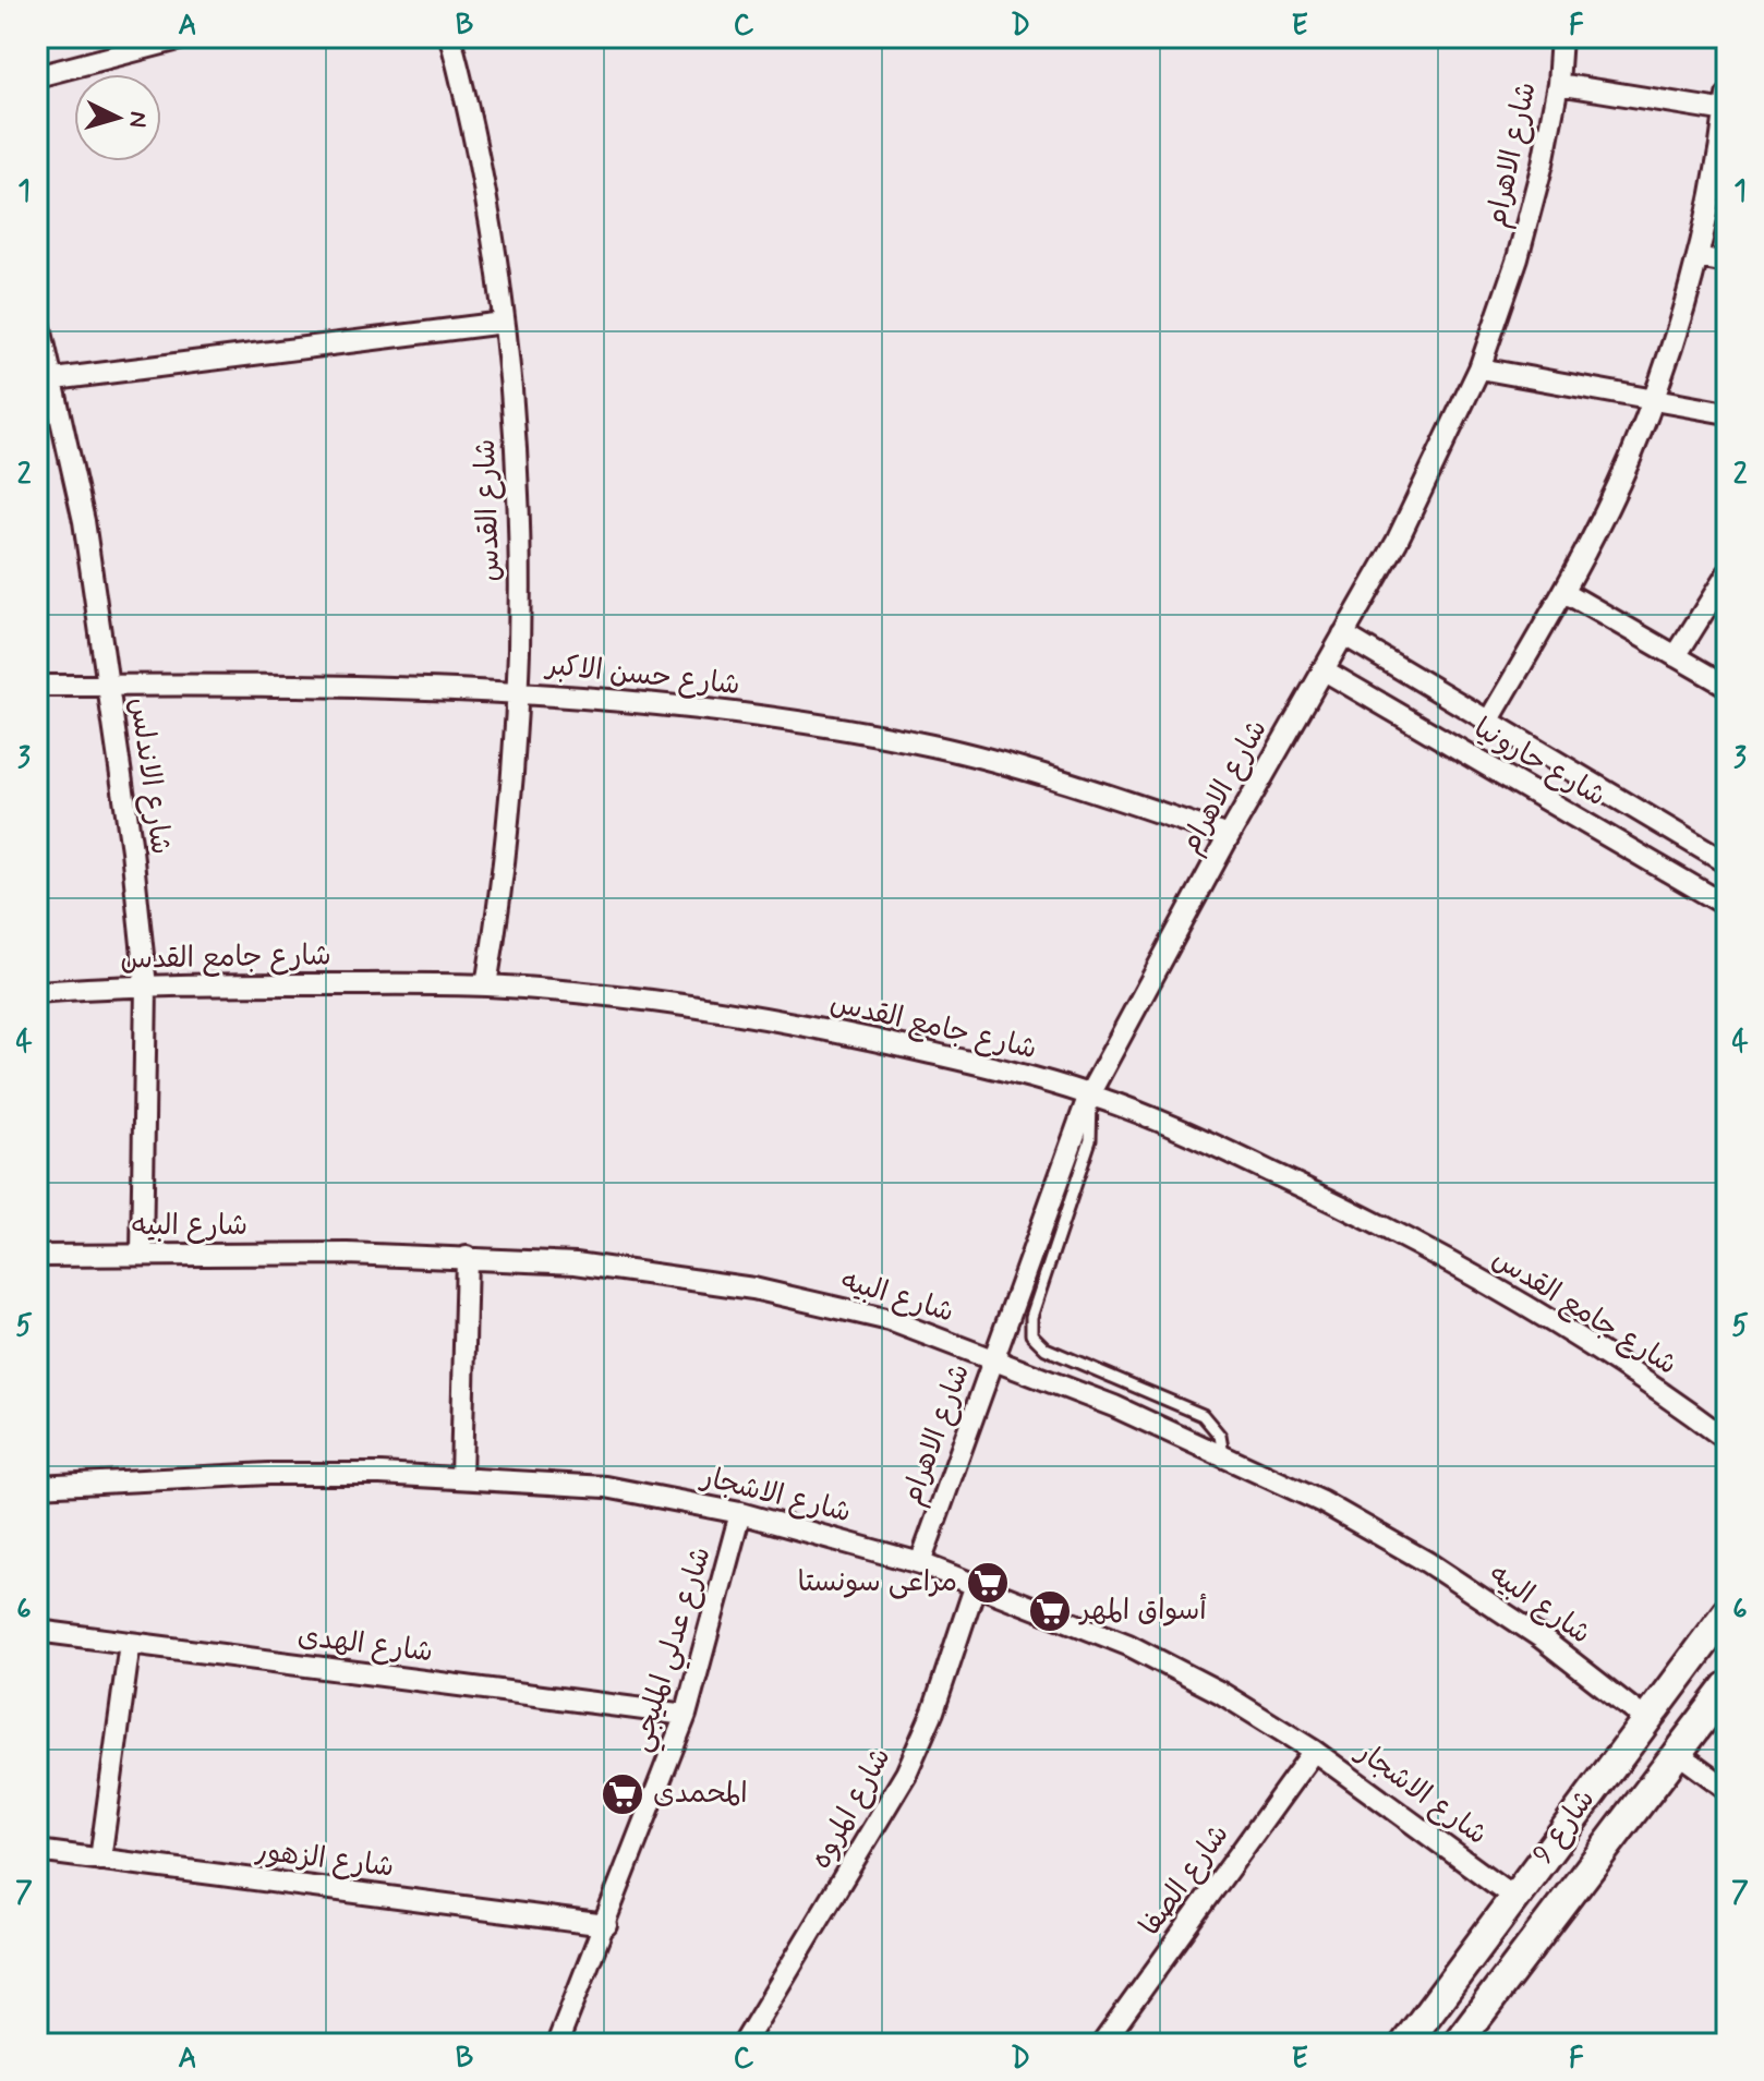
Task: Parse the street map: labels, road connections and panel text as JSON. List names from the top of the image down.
{
  "streets": {
    "main road": ["شارع 9"],
    "street": [
      "شارع الاهرام",
      "شارع القدس",
      "شارع حسن الاكبر",
      "شارع حارونيا",
      "شارع الاندلس",
      "شارع جامع القدس",
      "شارع البيه",
      "شارع الاشجار",
      "شارع الهدى",
      "شارع عدلي المليجي",
      "شارع المروه",
      "شارع الزهور",
      "شارع الصفا"
    ]
  },
  "crossings": [
    ["شارع الاهرام", "شارع حسن الاكبر"],
    ["شارع الاهرام", "شارع حارونيا"],
    ["شارع الاهرام", "شارع جامع القدس"],
    ["شارع الاهرام", "شارع البيه"],
    ["شارع الاهرام", "شارع الاشجار"],
    ["شارع القدس", "شارع حسن الاكبر"],
    ["شارع القدس", "شارع جامع القدس"],
    ["شارع حسن الاكبر", "شارع الاندلس"],
    ["شارع الاندلس", "شارع جامع القدس"],
    ["شارع الاندلس", "شارع البيه"],
    ["شارع البيه", "شارع 9"],
    ["شارع الاشجار", "شارع عدلي المليجي"],
    ["شارع الاشجار", "شارع المروه"],
    ["شارع الاشجار", "شارع 9"],
    ["شارع الاشجار", "شارع الصفا"],
    ["شارع الهدى", "شارع عدلي المليجي"],
    ["شارع عدلي المليجي", "شارع الزهور"]
  ],
  "places": {
    "supermarket": ["مراعى سونستا", "أسواق المهر", "المحمدى"]
  },
  "north": "right",
  "grid": {
    "columns": [
      "A",
      "B",
      "C",
      "D",
      "E",
      "F"
    ],
    "rows": [
      "1",
      "2",
      "3",
      "4",
      "5",
      "6",
      "7"
    ]
  }
}
